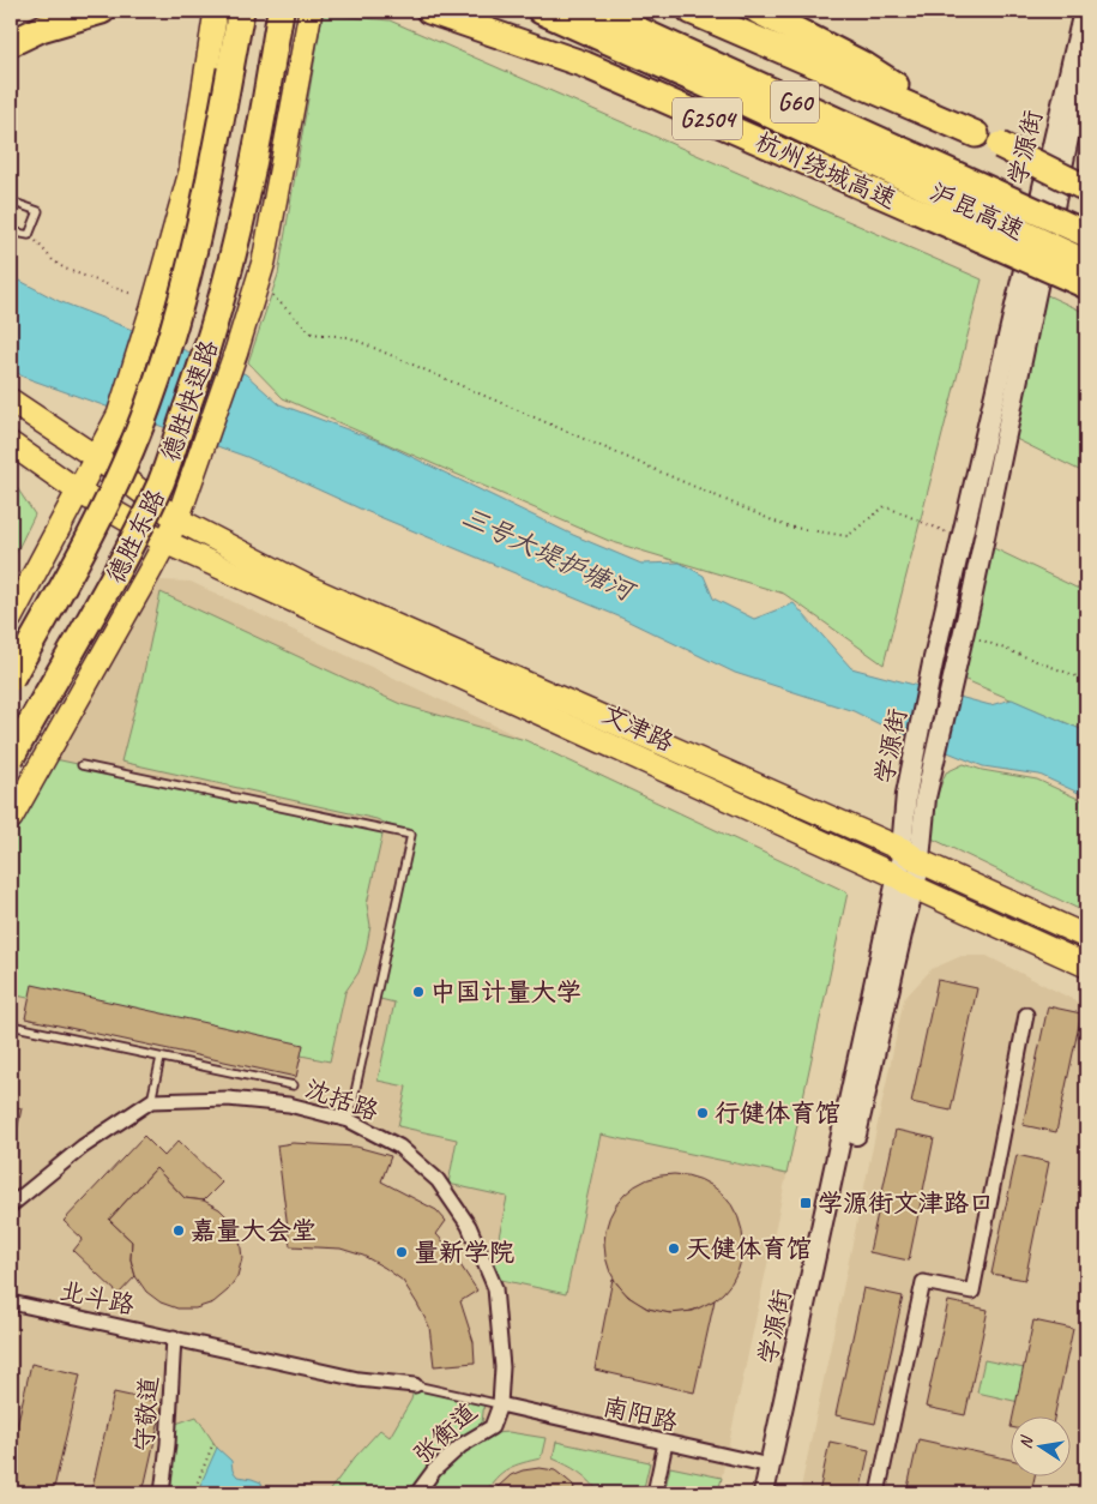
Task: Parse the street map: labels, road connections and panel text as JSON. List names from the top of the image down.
{
  "streets": {
    "highway": [
      "G60",
      "G2504",
      "杭州绕城高速",
      "沪昆高速",
      "德胜快速路"
    ],
    "main road": ["学源街", "德胜东路", "文津路"],
    "street": [
      "沈括路",
      "北斗路",
      "守敬道",
      "南阳路",
      "张衡道"
    ]
  },
  "crossings": [
    ["学源街", "文津路"],
    ["学源街", "南阳路"],
    ["杭州绕城高速", "沪昆高速"],
    ["德胜东路", "文津路"],
    ["沈括路", "南阳路"],
    ["沈括路", "张衡道"],
    ["北斗路", "守敬道"],
    ["南阳路", "张衡道"]
  ],
  "water": ["三号大堤护塘河"],
  "places": {
    "other": [
      "中国计量大学",
      "行健体育馆",
      "嘉量大会堂",
      "天健体育馆",
      "量新学院"
    ],
    "transit": ["学源街文津路口"]
  },
  "north": "left"
}
